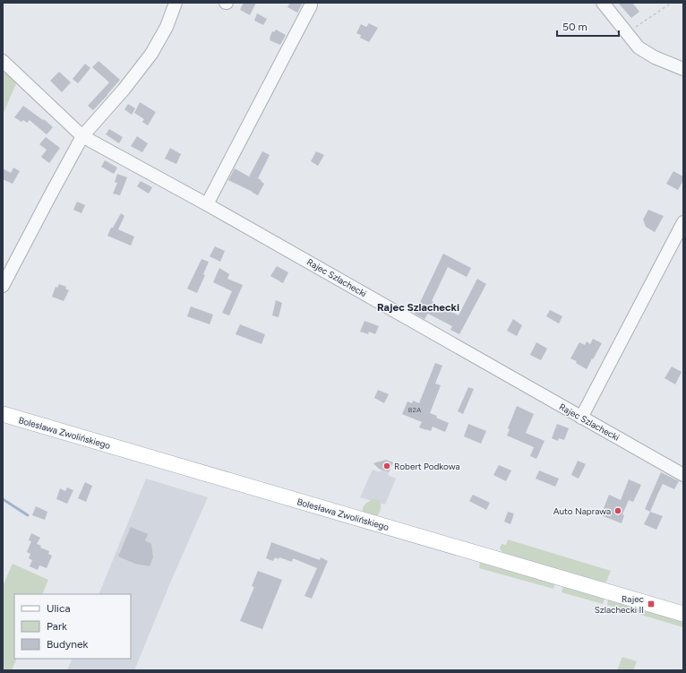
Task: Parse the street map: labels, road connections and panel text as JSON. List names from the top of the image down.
{
  "streets": {
    "main road": ["Bolesława Zwolińskiego"],
    "street": ["Rajec Szlachecki"]
  },
  "districts": ["Rajec Szlachecki"],
  "places": {
    "other": ["Robert Podkowa", "Auto Naprawa"],
    "transit": ["Rajec Szlachecki II"]
  },
  "house_numbers": ["82A"],
  "legend": ["Ulica", "Park", "Budynek"],
  "scale_bar": "50 m"
}
